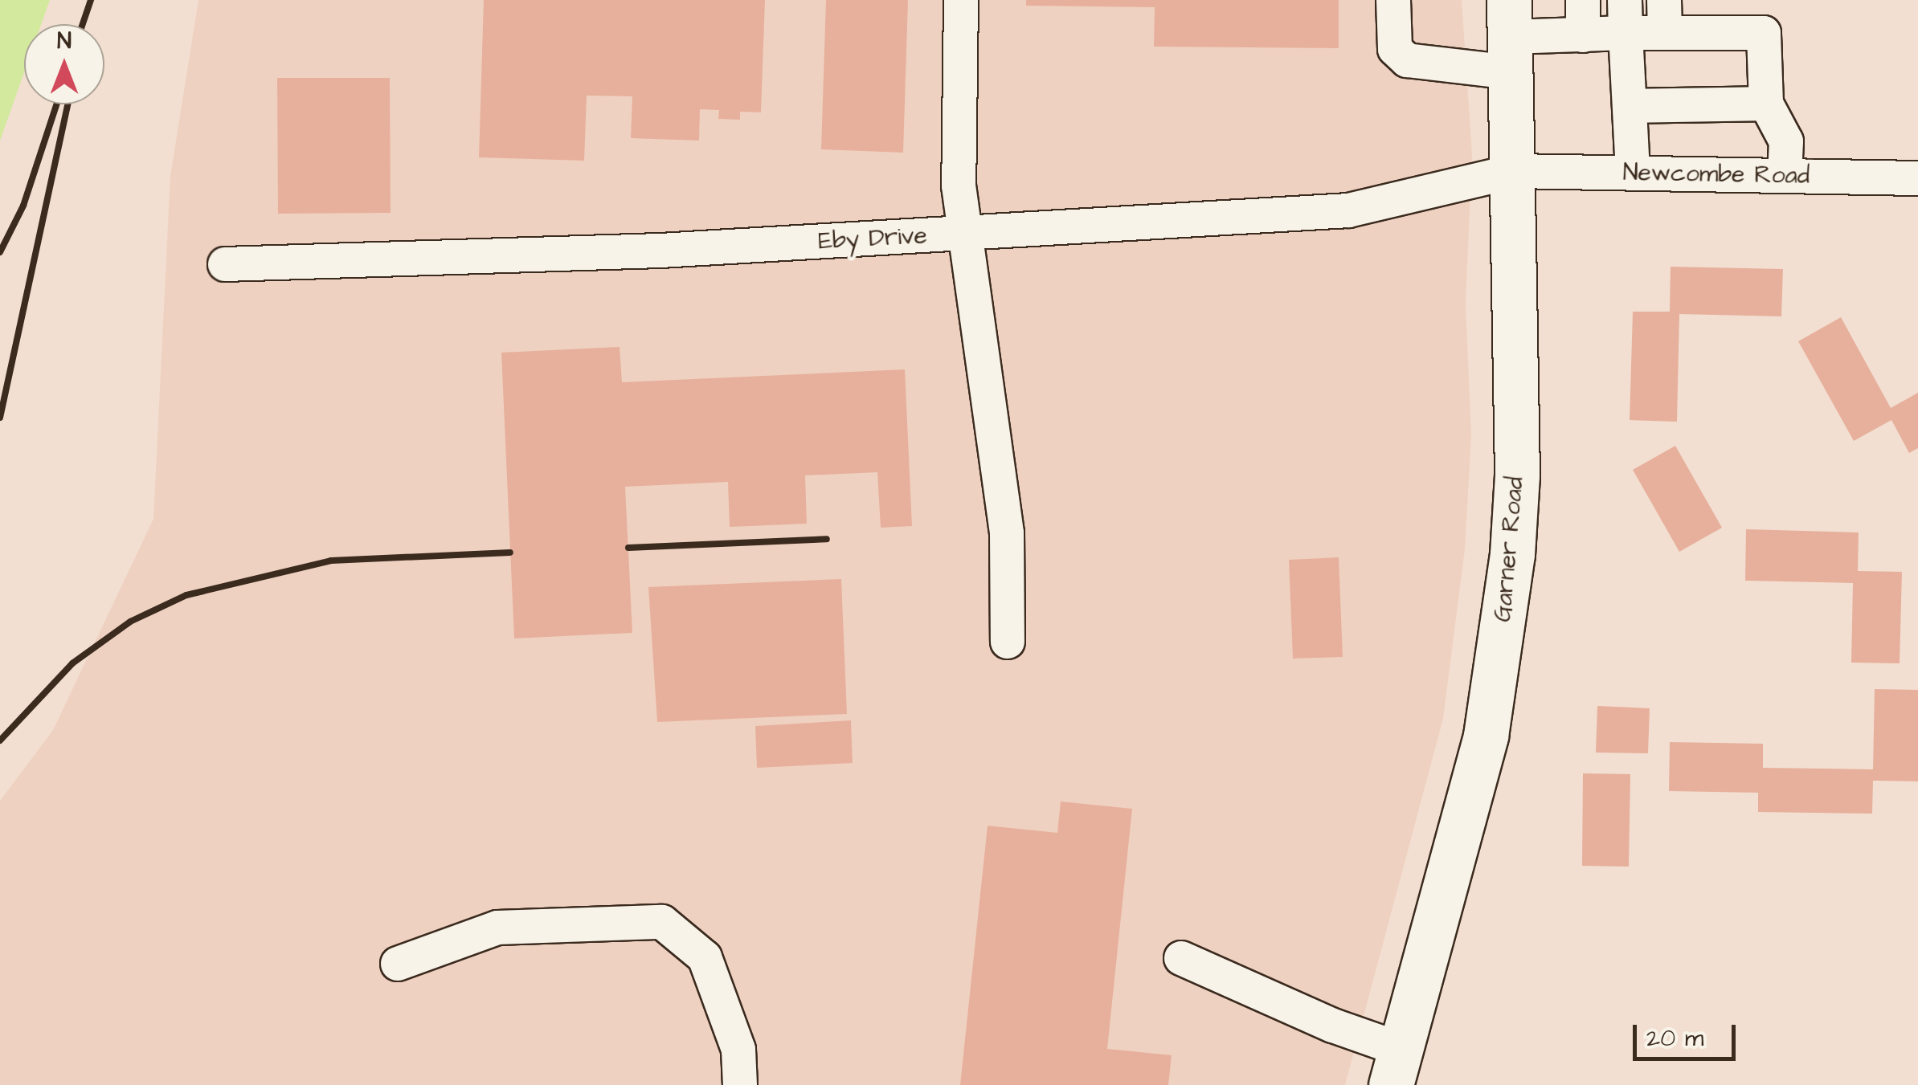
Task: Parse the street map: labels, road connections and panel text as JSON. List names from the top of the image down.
{
  "streets": {
    "main road": ["Garner Road"],
    "street": ["Newcombe Road", "Eby Drive"]
  },
  "crossings": [
    ["Newcombe Road", "Eby Drive"],
    ["Newcombe Road", "Garner Road"],
    ["Eby Drive", "Garner Road"]
  ],
  "scale_bar": "20 m",
  "north": "top"
}
